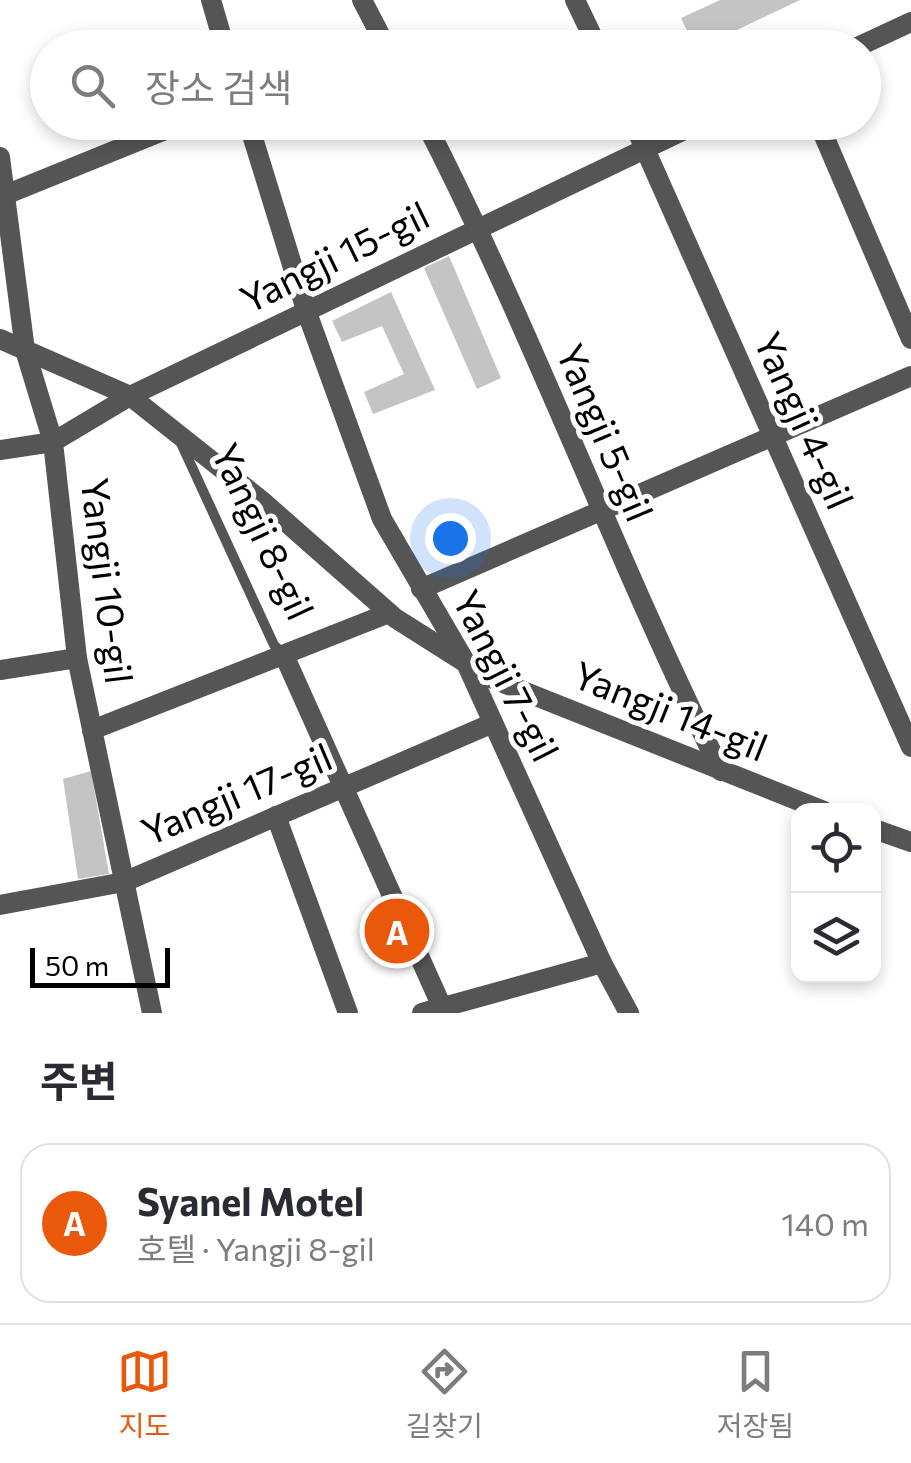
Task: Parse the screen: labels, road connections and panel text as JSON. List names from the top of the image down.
{
  "streets": {
    "street": [
      "Yangji 15-gil",
      "Yangji 4-gil",
      "Yangji 5-gil",
      "Yangji 8-gil",
      "Yangji 10-gil",
      "Yangji 7-gil",
      "Yangji 14-gil",
      "Yangji 17-gil"
    ]
  },
  "crossings": [
    ["Yangji 15-gil", "Yangji 4-gil"],
    ["Yangji 15-gil", "Yangji 5-gil"],
    ["Yangji 15-gil", "Yangji 10-gil"],
    ["Yangji 15-gil", "Yangji 7-gil"],
    ["Yangji 15-gil", "Yangji 14-gil"],
    ["Yangji 5-gil", "Yangji 14-gil"],
    ["Yangji 8-gil", "Yangji 10-gil"],
    ["Yangji 8-gil", "Yangji 14-gil"],
    ["Yangji 8-gil", "Yangji 17-gil"],
    ["Yangji 10-gil", "Yangji 14-gil"],
    ["Yangji 10-gil", "Yangji 17-gil"],
    ["Yangji 7-gil", "Yangji 14-gil"],
    ["Yangji 7-gil", "Yangji 17-gil"]
  ],
  "scale_bar": "50 m",
  "page": {
    "search": "장소 검색",
    "pins": "A",
    "scale": "50 m",
    "heading": "주변",
    "list": [
      {
        "mark": "A",
        "name": "Syanel Motel",
        "note": "호텔 · Yangji 8-gil",
        "value": "140 m"
      }
    ],
    "nav": ["지도", "길찾기", "저장됨"]
  }
}
